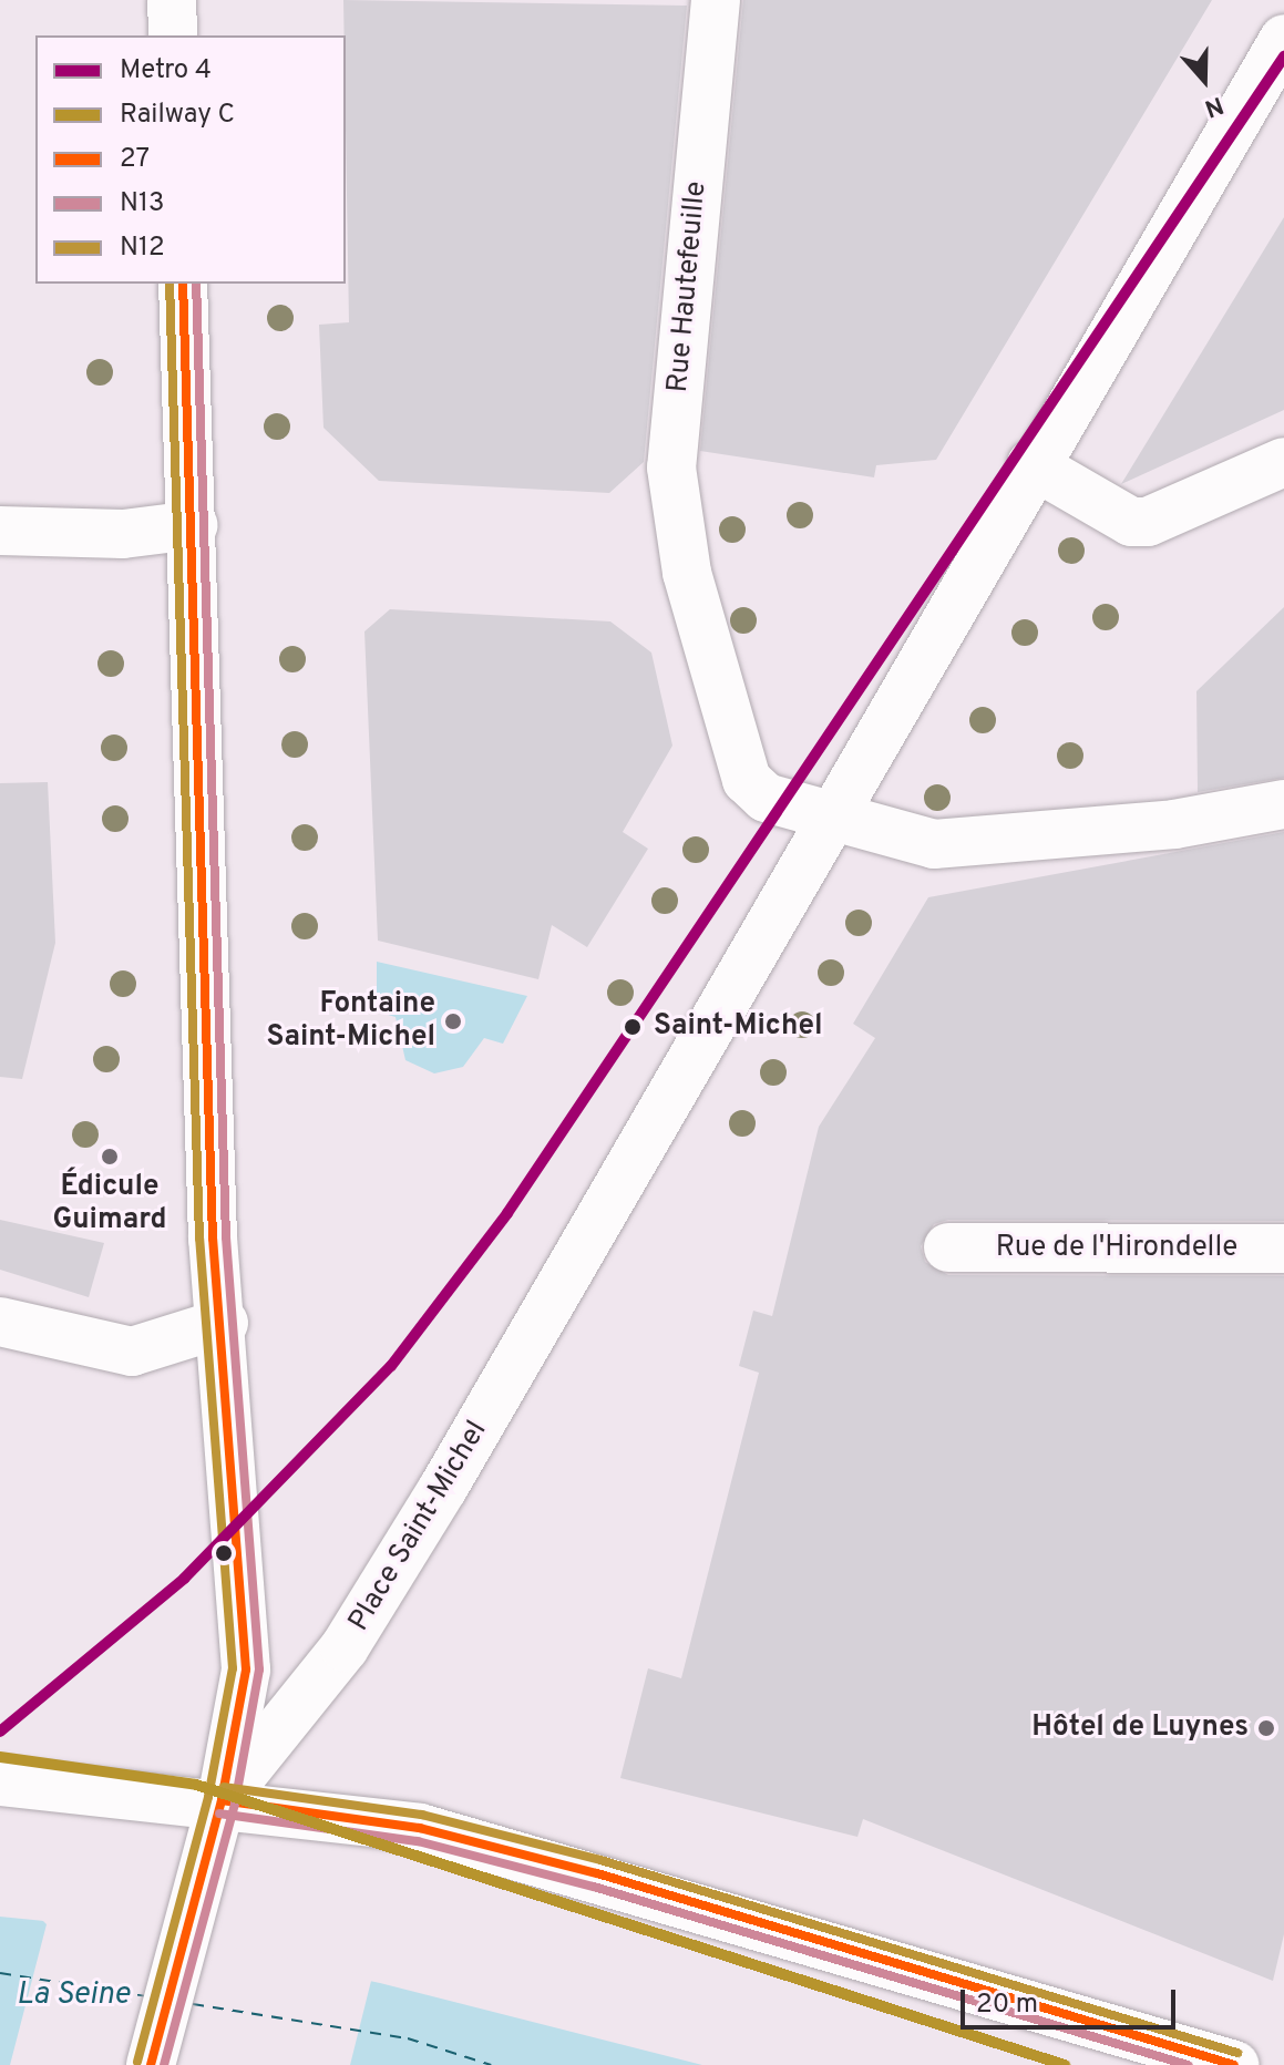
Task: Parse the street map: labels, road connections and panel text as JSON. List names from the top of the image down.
{
  "streets": {
    "street": ["Rue Hautefeuille", "Rue de l'Hirondelle", "Place Saint-Michel"]
  },
  "crossings": [
    ["Rue Hautefeuille", "Place Saint-Michel"]
  ],
  "water": ["La Seine"],
  "places": [
    "Fontaine Saint-Michel",
    "Saint-Michel",
    "Édicule Guimard",
    "Hôtel de Luynes"
  ],
  "lines": [
    "metro line 4",
    "transit line 27",
    "transit line N13",
    "transit line N12",
    "rail line C"
  ],
  "legend": [
    "Metro 4",
    "Railway C",
    "27",
    "N13",
    "N12"
  ],
  "scale_bar": "20 m",
  "north": "bottom"
}
